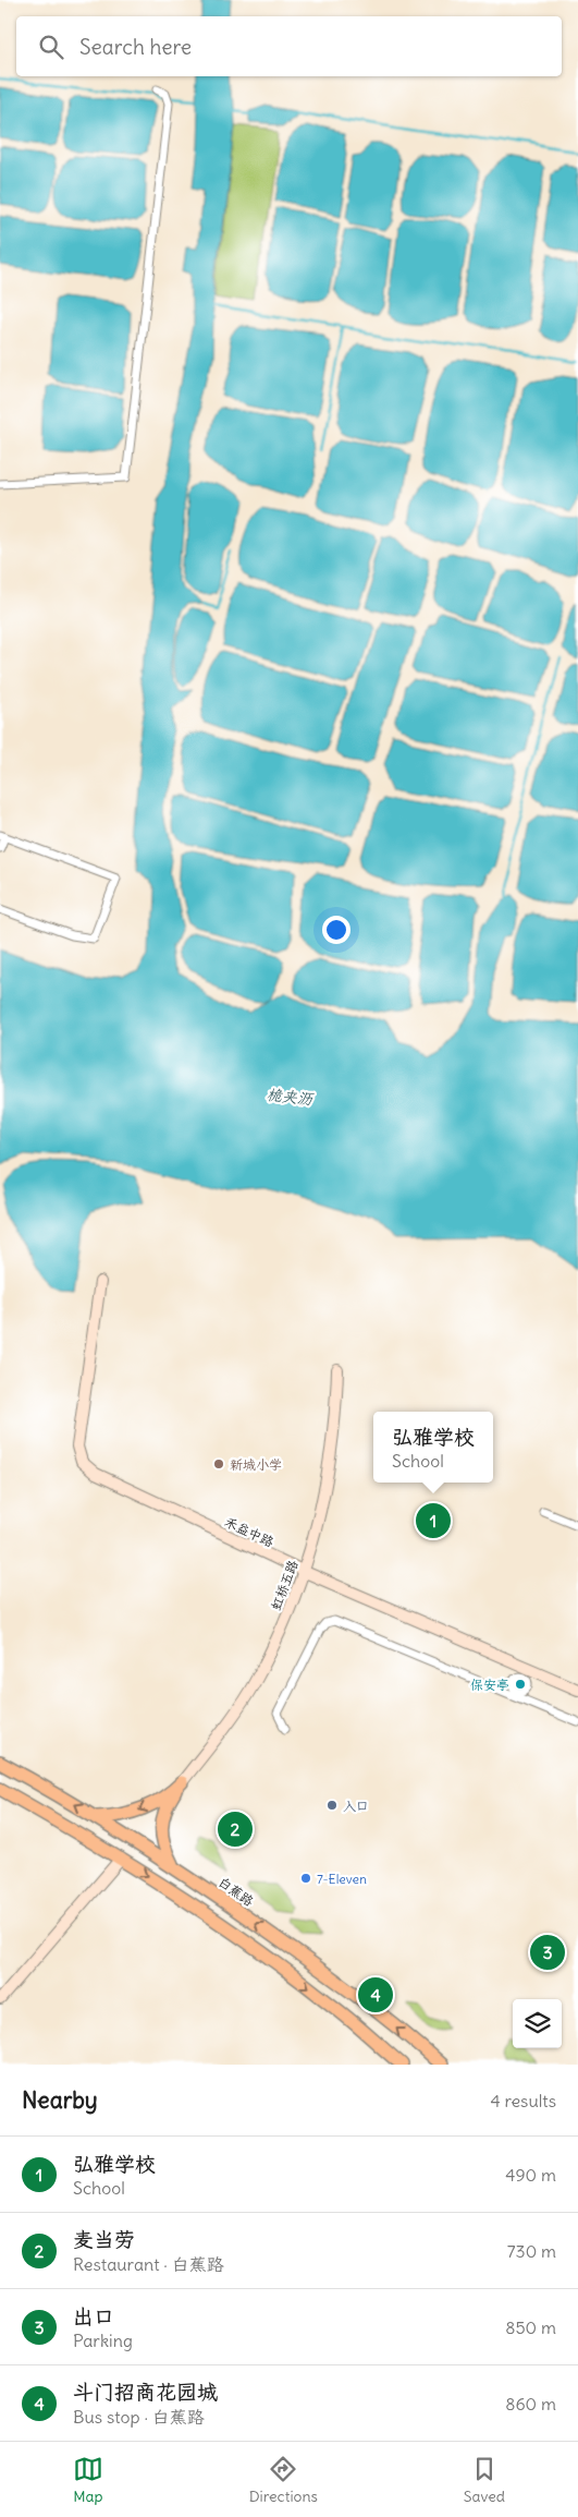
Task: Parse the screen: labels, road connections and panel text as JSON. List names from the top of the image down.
{
  "streets": {
    "main road": ["白蕉路"],
    "street": ["禾益中路", "虹桥五路"]
  },
  "crossings": [
    ["禾益中路", "虹桥五路"]
  ],
  "water": ["桅夹沥"],
  "places": [
    "新城小学",
    "保安亭",
    "入口",
    "7-Eleven"
  ],
  "page": {
    "search": "Search here",
    "popup": ["弘雅学校", "School"],
    "pins": [
      "1",
      "2",
      "3",
      "4"
    ],
    "heading": ["Nearby", "4 results"],
    "list": [
      {
        "mark": "1",
        "name": "弘雅学校",
        "note": "School",
        "value": "490 m"
      },
      {
        "mark": "2",
        "name": "麦当劳",
        "note": "Restaurant · 白蕉路",
        "value": "730 m"
      },
      {
        "mark": "3",
        "name": "出口",
        "note": "Parking",
        "value": "850 m"
      },
      {
        "mark": "4",
        "name": "斗门招商花园城",
        "note": "Bus stop · 白蕉路",
        "value": "860 m"
      }
    ],
    "nav": ["Map", "Directions", "Saved"]
  }
}
